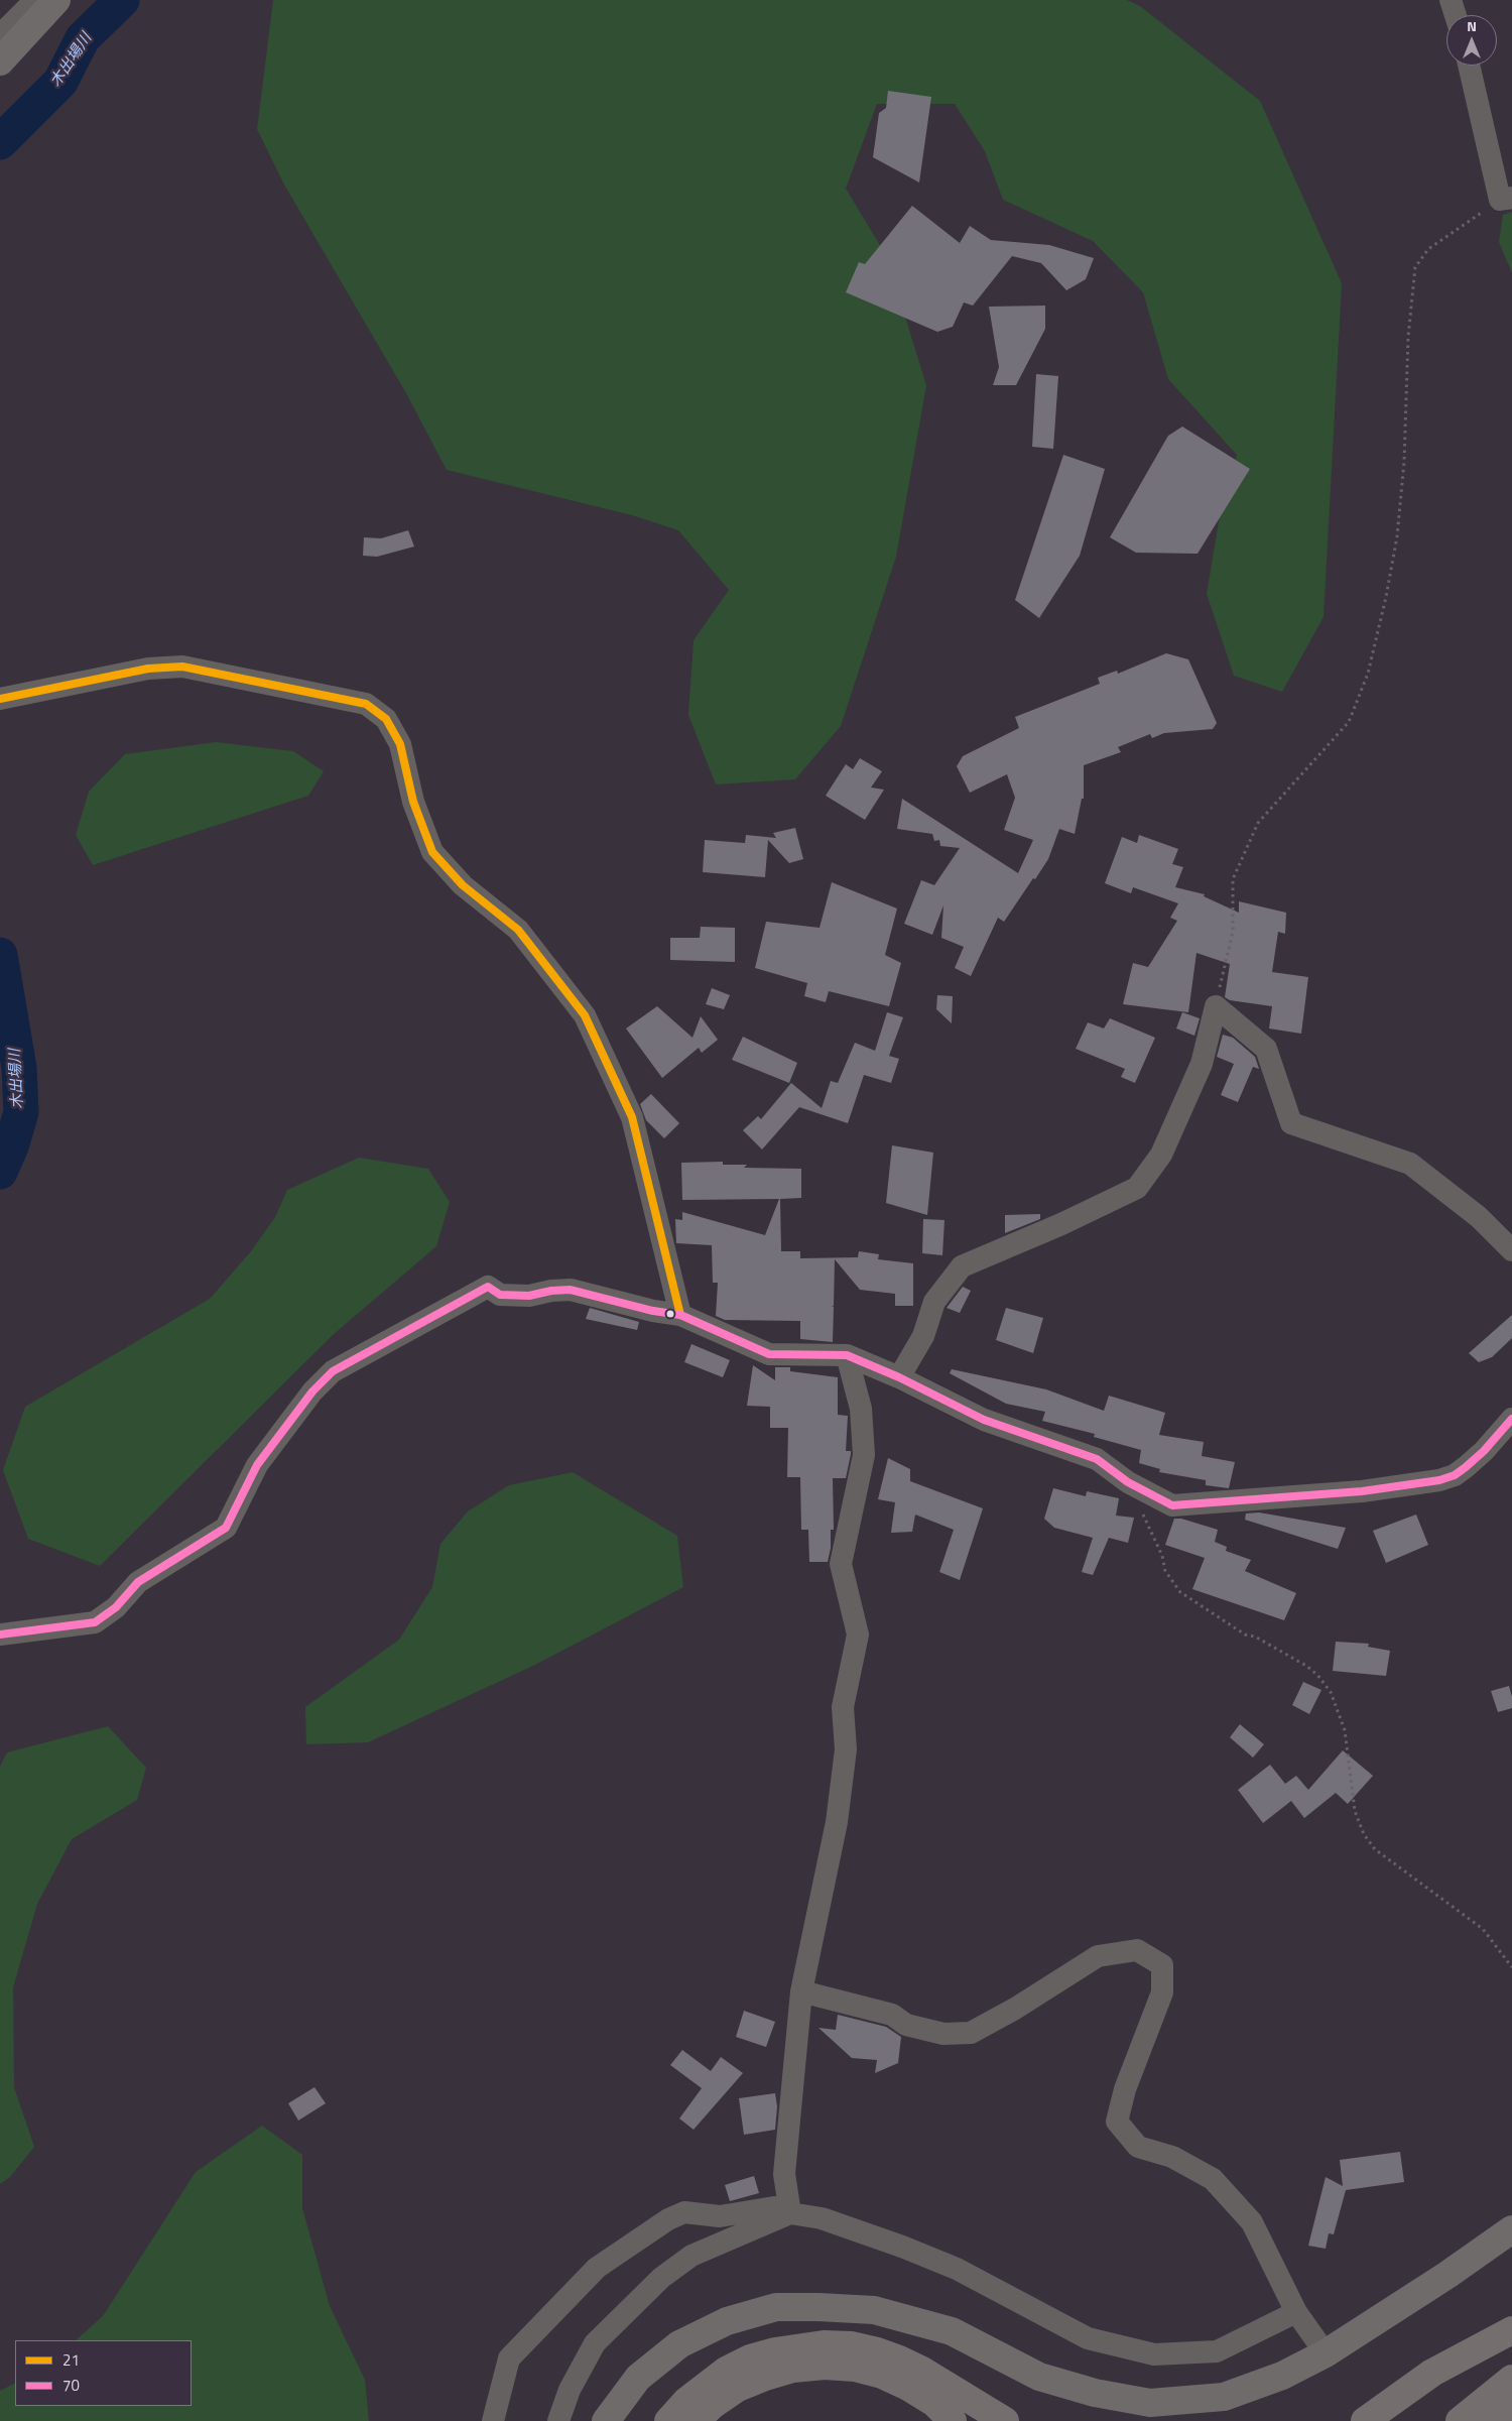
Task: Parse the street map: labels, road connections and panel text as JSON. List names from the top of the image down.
{
  "water": ["木出場川"],
  "lines": ["transit line 21", "transit line 70"],
  "legend": ["21", "70"],
  "north": "top"
}
